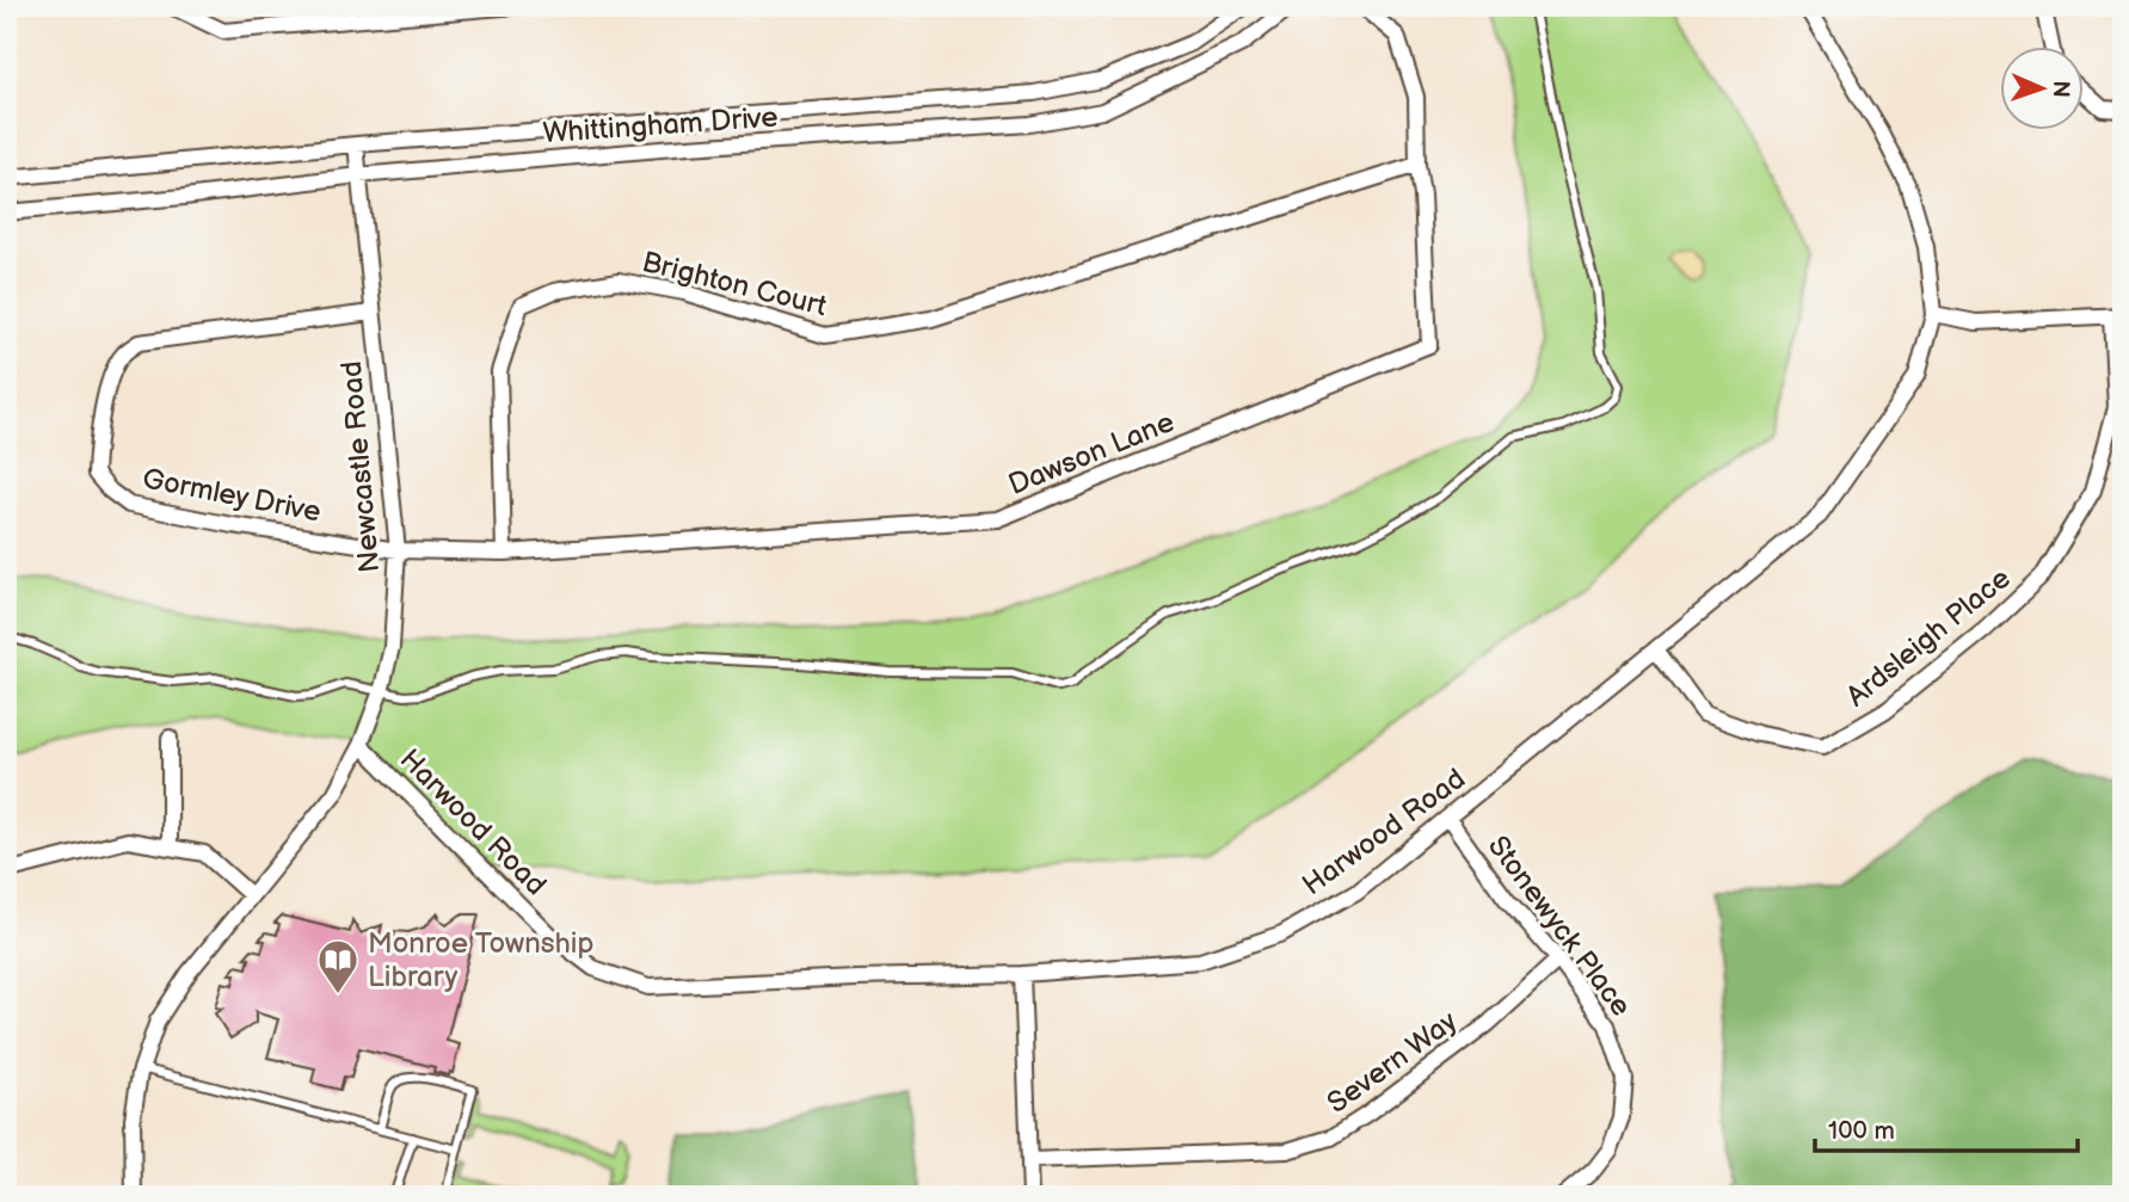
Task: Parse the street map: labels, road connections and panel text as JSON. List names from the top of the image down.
{
  "streets": {
    "street": [
      "Whittingham Drive",
      "Brighton Court",
      "Dawson Lane",
      "Newcastle Road",
      "Gormley Drive",
      "Ardsleigh Place",
      "Harwood Road",
      "Stonewyck Place",
      "Severn Way"
    ]
  },
  "crossings": [
    ["Whittingham Drive", "Newcastle Road"],
    ["Brighton Court", "Dawson Lane"],
    ["Dawson Lane", "Newcastle Road"],
    ["Dawson Lane", "Gormley Drive"],
    ["Newcastle Road", "Gormley Drive"],
    ["Newcastle Road", "Harwood Road"],
    ["Ardsleigh Place", "Harwood Road"],
    ["Harwood Road", "Stonewyck Place"],
    ["Stonewyck Place", "Severn Way"]
  ],
  "places": {
    "library": ["Monroe Township Library"]
  },
  "scale_bar": "100 m",
  "north": "right"
}
